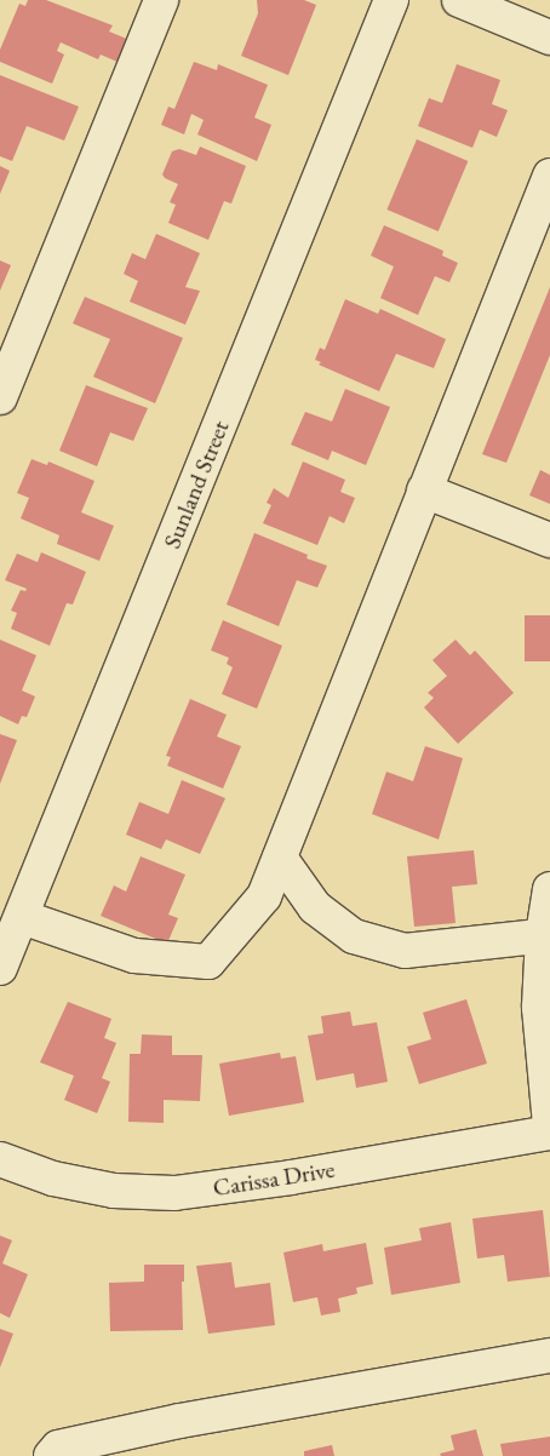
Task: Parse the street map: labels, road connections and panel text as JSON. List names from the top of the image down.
{
  "streets": {
    "street": ["Sunland Street", "Carissa Drive"]
  }
}
